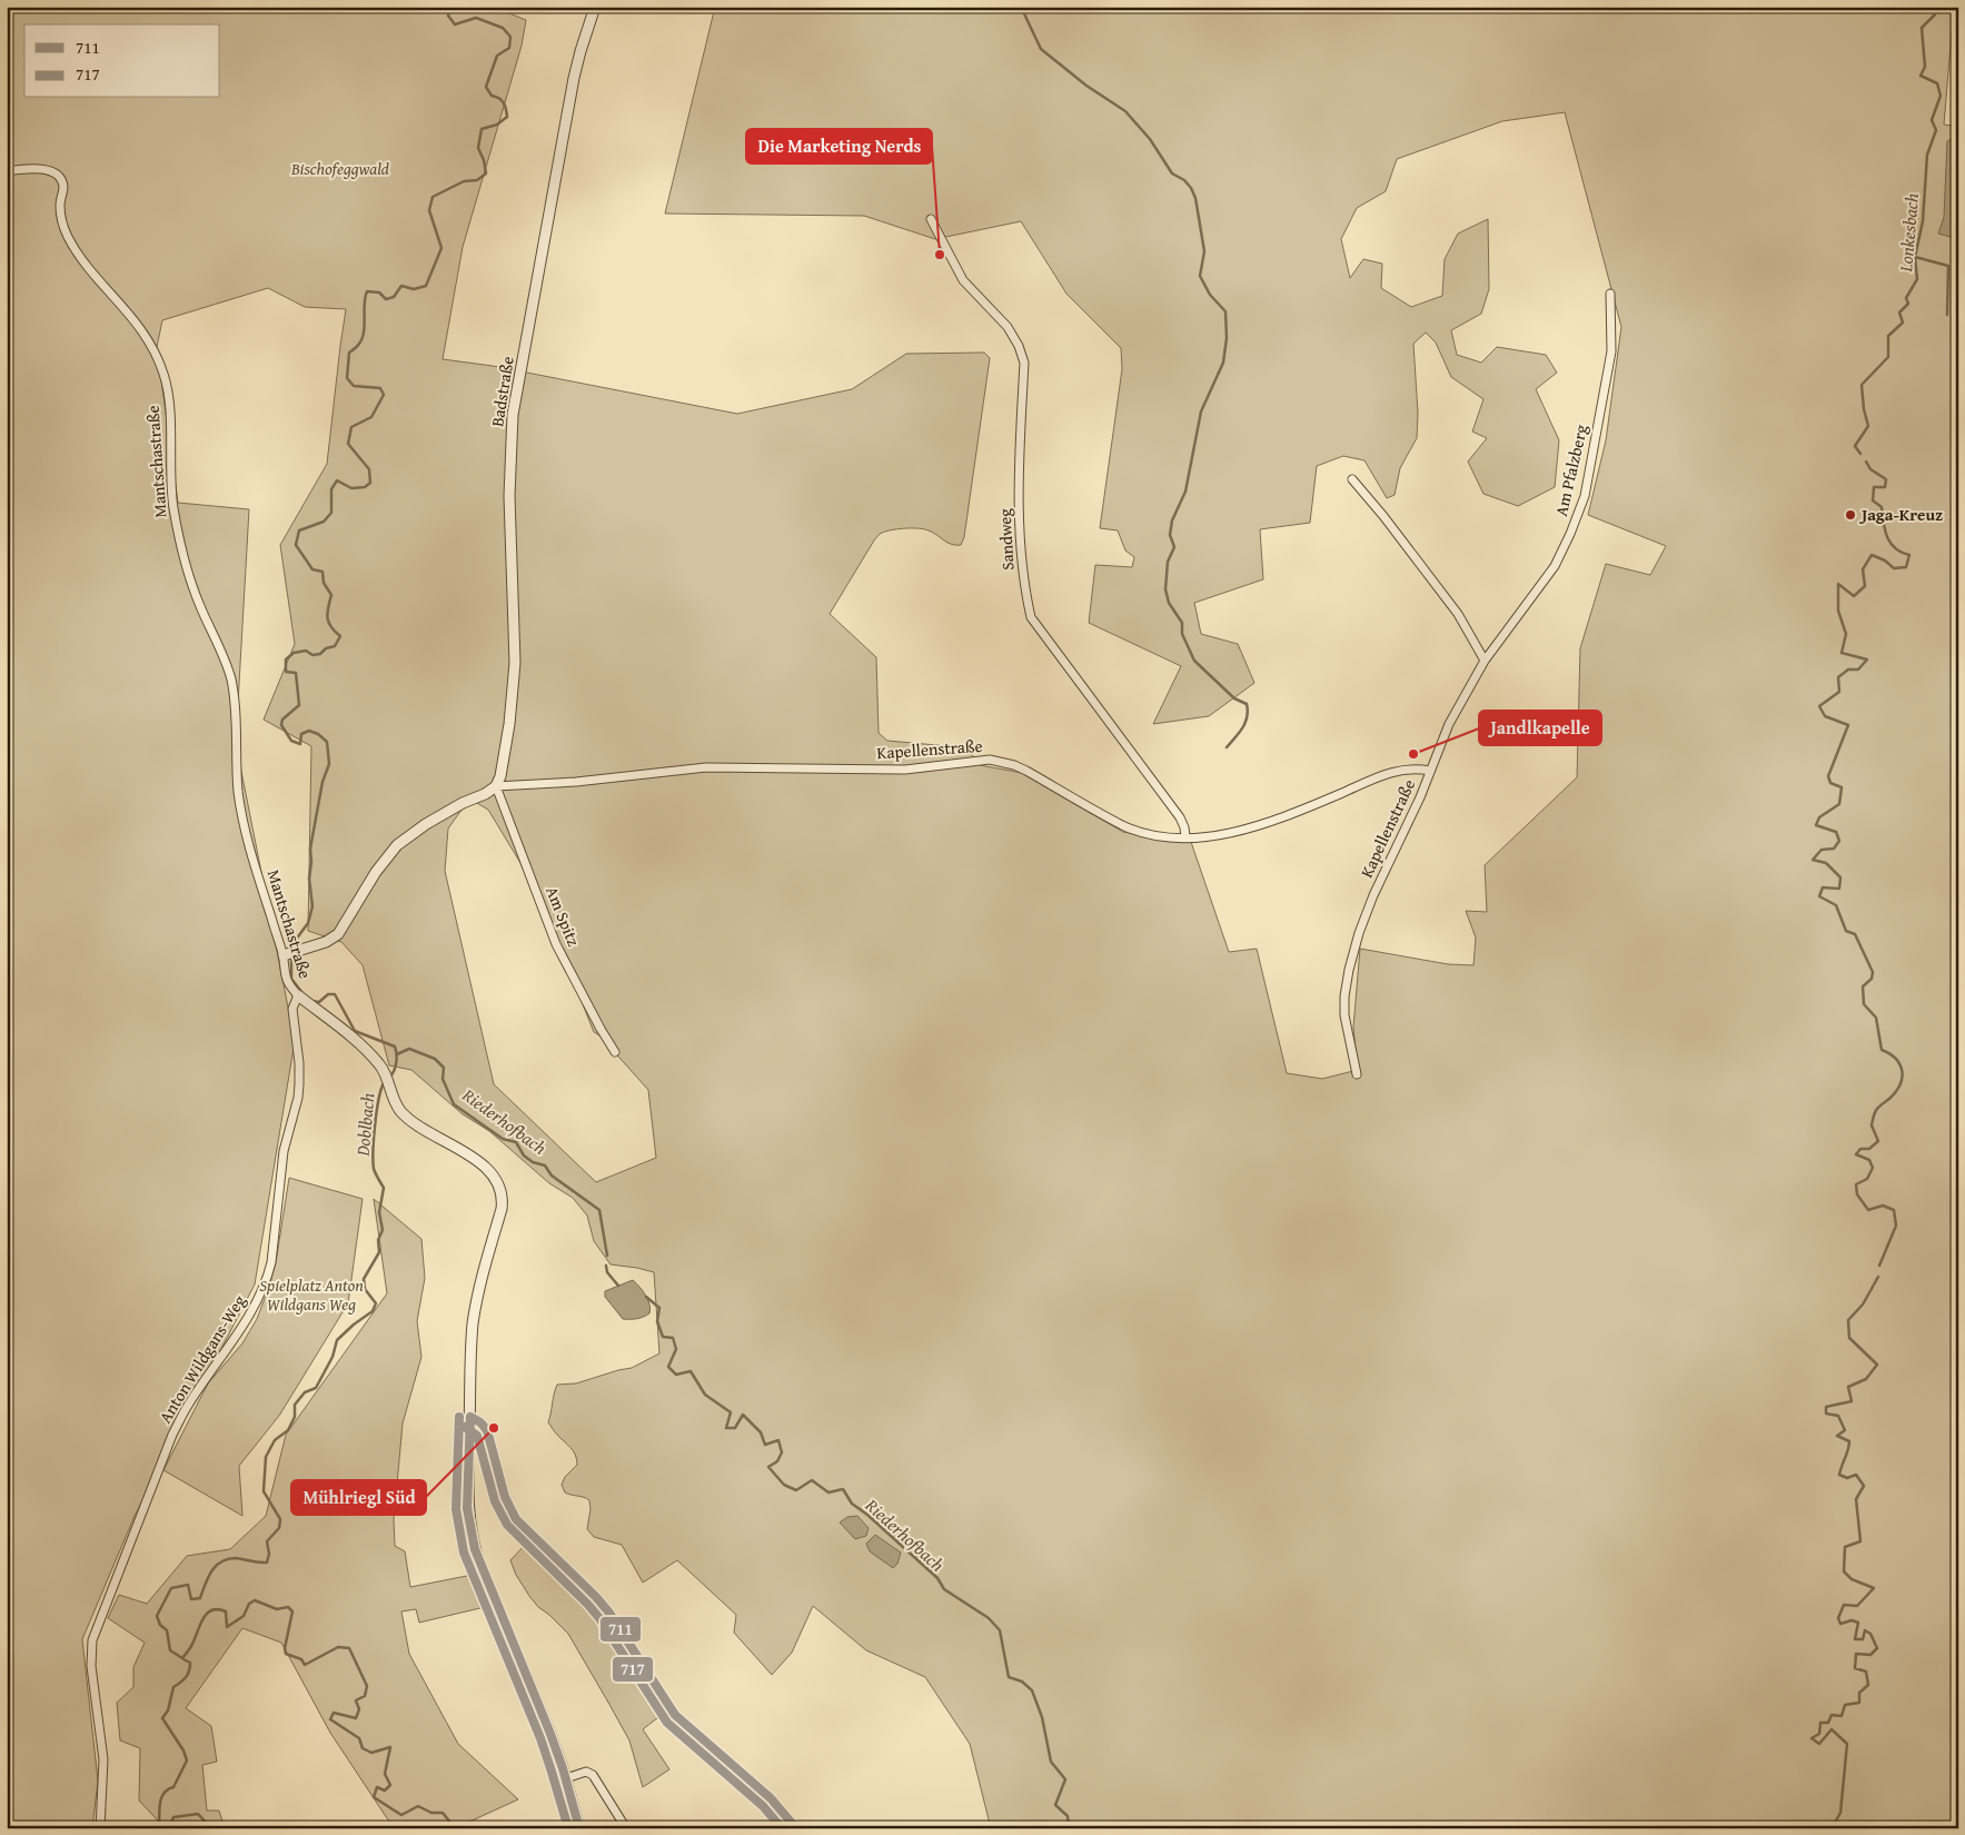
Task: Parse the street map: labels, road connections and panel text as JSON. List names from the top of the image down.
{
  "streets": {
    "street": [
      "Badstraße",
      "Mantschastraße",
      "Am Pfalzberg",
      "Sandweg",
      "Kapellenstraße",
      "Am Spitz",
      "Anton Wildgans-Weg"
    ]
  },
  "crossings": [
    ["Badstraße", "Kapellenstraße"],
    ["Badstraße", "Am Spitz"],
    ["Mantschastraße", "Kapellenstraße"],
    ["Mantschastraße", "Anton Wildgans-Weg"],
    ["Am Pfalzberg", "Kapellenstraße"],
    ["Sandweg", "Kapellenstraße"],
    ["Kapellenstraße", "Am Spitz"]
  ],
  "water": ["Lonkesbach", "Riederhofbach", "Doblbach"],
  "parks": ["Bischofeggwald", "Spielplatz Anton Wildgans Weg"],
  "places": [
    "Die Marketing Nerds",
    "Jaga-Kreuz",
    "Jandlkapelle",
    "Mühlriegl Süd"
  ],
  "lines": ["transit line 711", "transit line 717"],
  "legend": ["711", "717"]
}
